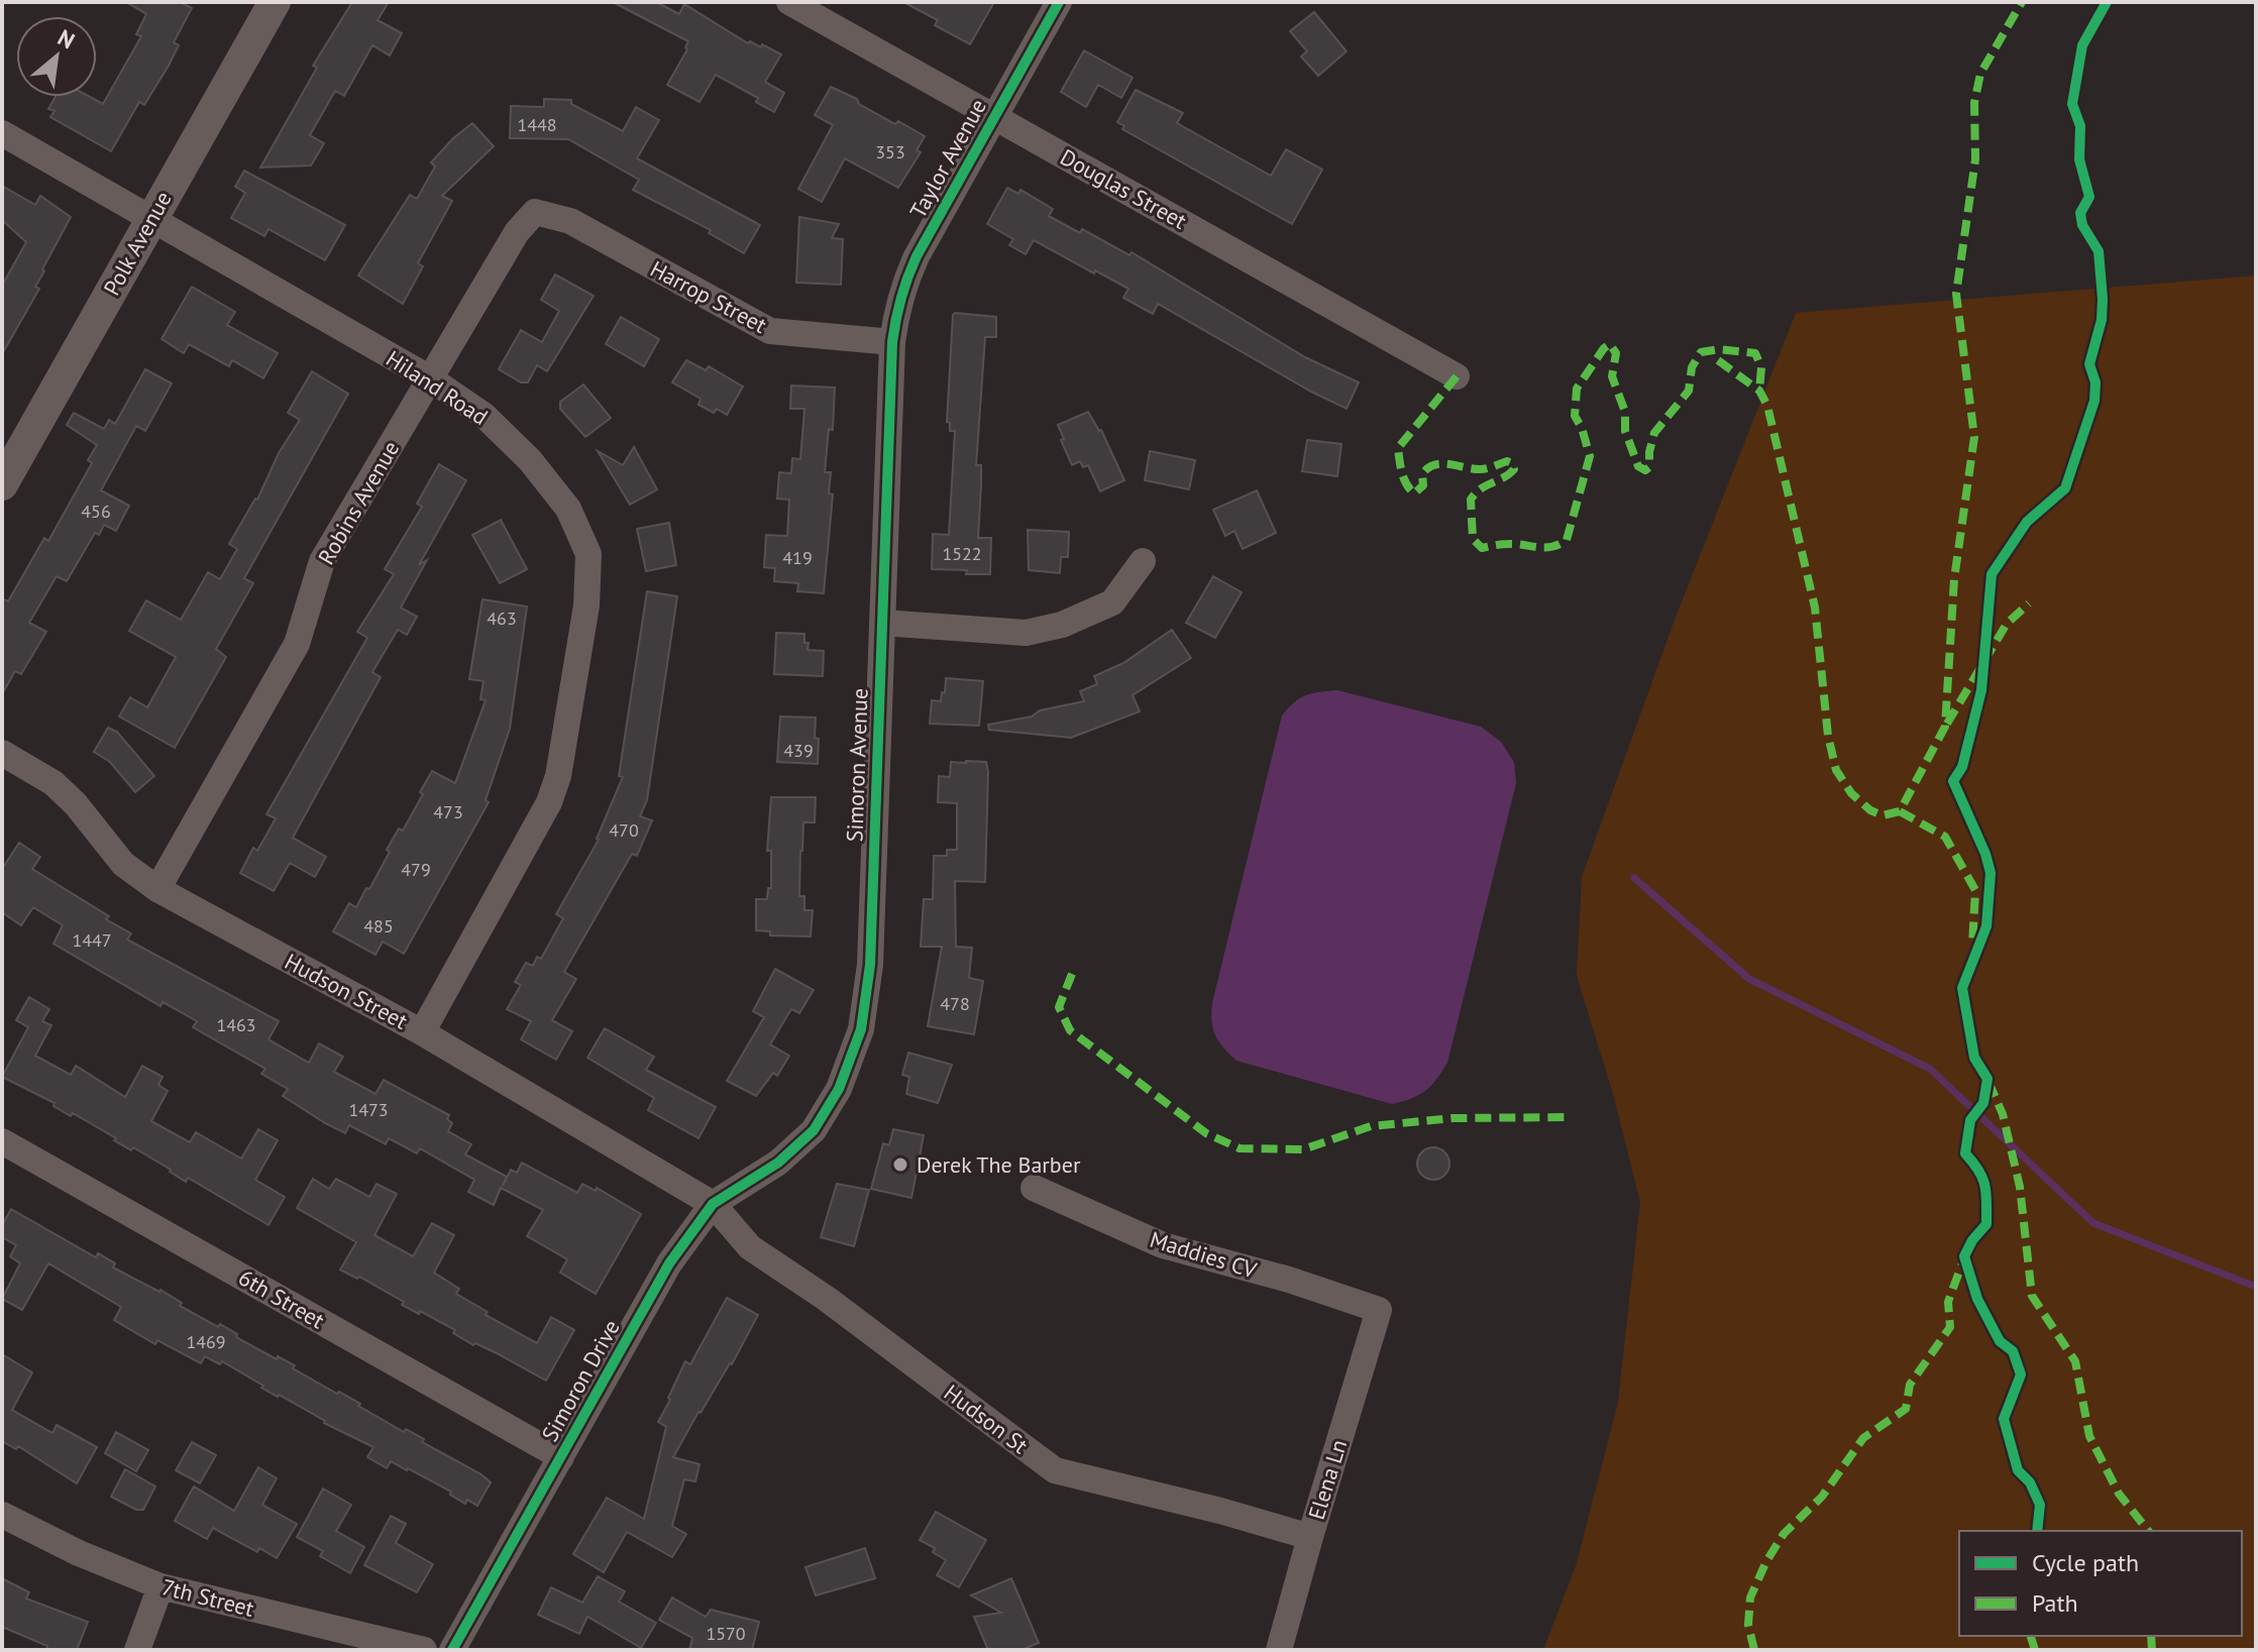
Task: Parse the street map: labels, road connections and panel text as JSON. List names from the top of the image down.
{
  "streets": {
    "street": [
      "Taylor Avenue",
      "Douglas Street",
      "Polk Avenue",
      "Harrop Street",
      "Hiland Road",
      "Robins Avenue",
      "Simoron Avenue",
      "Hudson Street",
      "Maddies CV",
      "6th Street",
      "Simoron Drive",
      "Hudson St",
      "Elena Ln",
      "7th Street"
    ]
  },
  "crossings": [
    ["Taylor Avenue", "Douglas Street"],
    ["Taylor Avenue", "Harrop Street"],
    ["Taylor Avenue", "Simoron Avenue"],
    ["Polk Avenue", "Hiland Road"],
    ["Harrop Street", "Robins Avenue"],
    ["Harrop Street", "Simoron Avenue"],
    ["Hiland Road", "Robins Avenue"],
    ["Hiland Road", "Hudson Street"],
    ["Robins Avenue", "Hudson Street"],
    ["Simoron Avenue", "Simoron Drive"],
    ["Hudson Street", "Simoron Drive"],
    ["Hudson Street", "Hudson St"],
    ["Maddies CV", "Elena Ln"],
    ["6th Street", "Simoron Drive"],
    ["Simoron Drive", "Hudson St"],
    ["Hudson St", "Elena Ln"]
  ],
  "places": ["Derek The Barber"],
  "house_numbers": [
    "1448",
    "353",
    "456",
    "1522",
    "419",
    "463",
    "439",
    "473",
    "470",
    "479",
    "485",
    "1447",
    "478",
    "1463",
    "1473",
    "1469",
    "1570"
  ],
  "legend": ["Cycle path", "Path"],
  "north": "top right"
}
